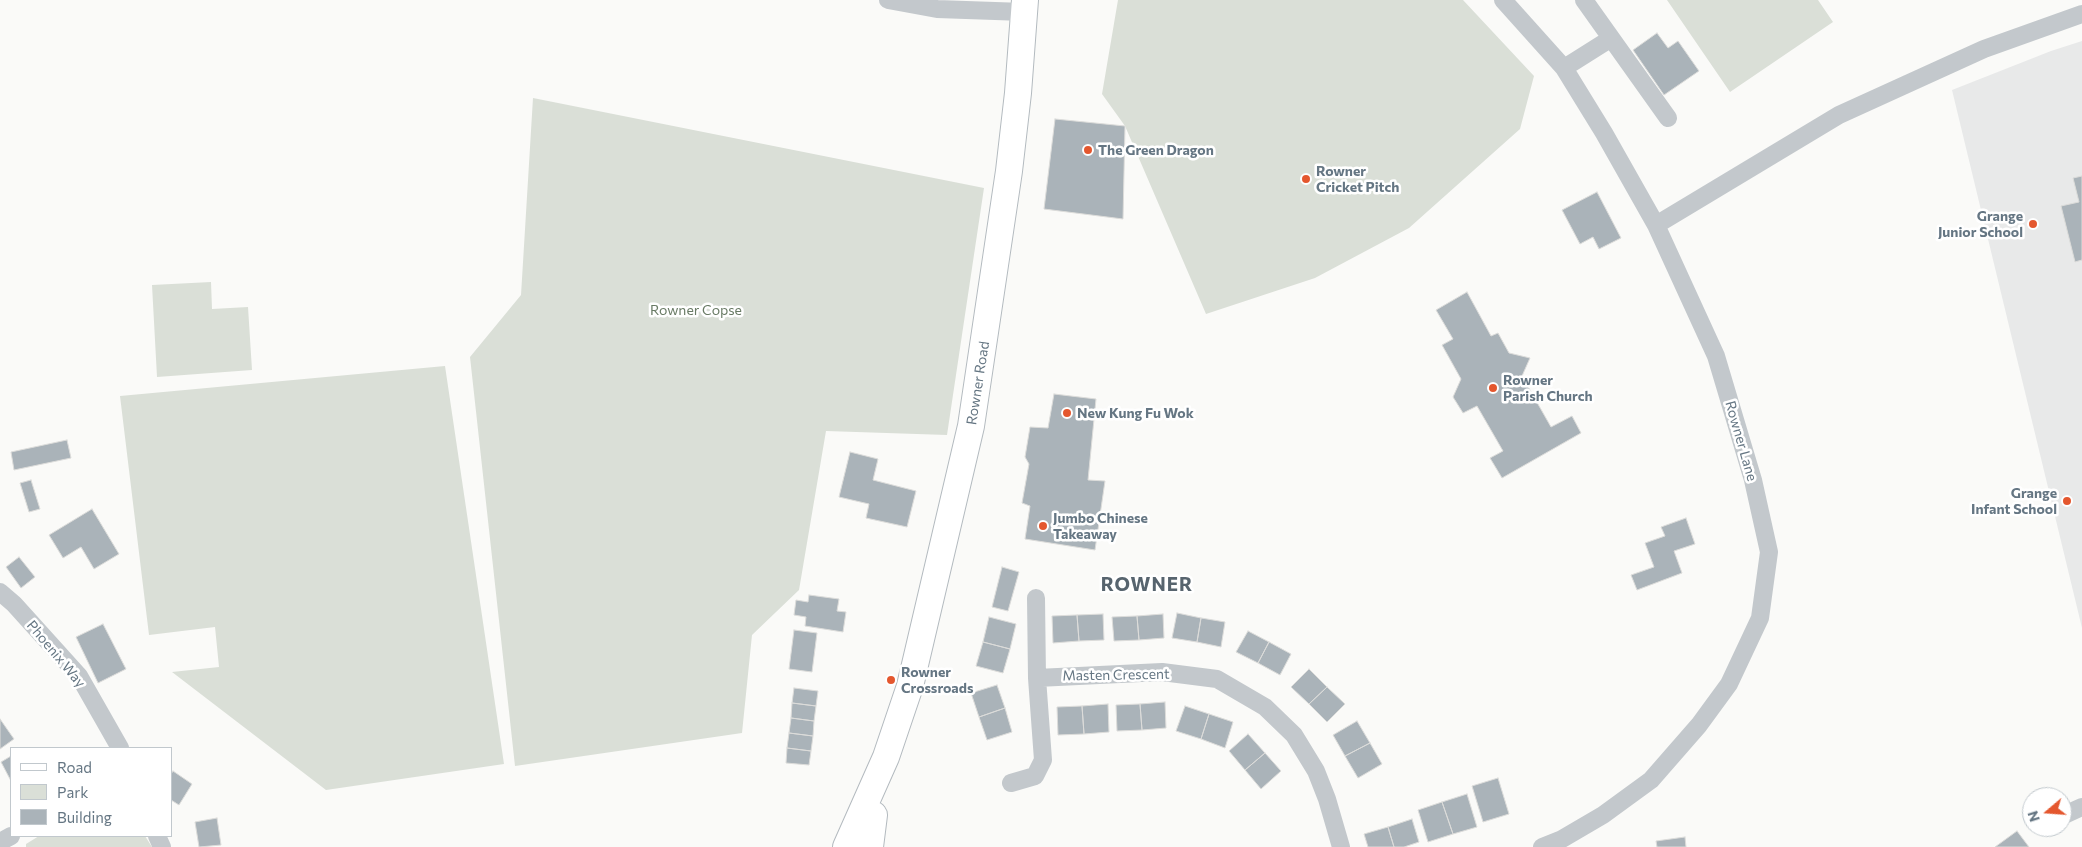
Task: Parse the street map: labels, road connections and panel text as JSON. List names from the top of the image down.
{
  "streets": {
    "main road": ["Rowner Road"],
    "street": ["Rowner Lane", "Phoenix Way", "Masten Crescent"]
  },
  "districts": ["ROWNER"],
  "parks": ["Rowner Copse"],
  "places": [
    "The Green Dragon",
    "Rowner Cricket Pitch",
    "Grange Junior School",
    "Rowner Parish Church",
    "New Kung Fu Wok",
    "Grange Infant School",
    "Jumbo Chinese Takeaway",
    "Rowner Crossroads"
  ],
  "legend": ["Road", "Park", "Building"],
  "north": "left"
}
